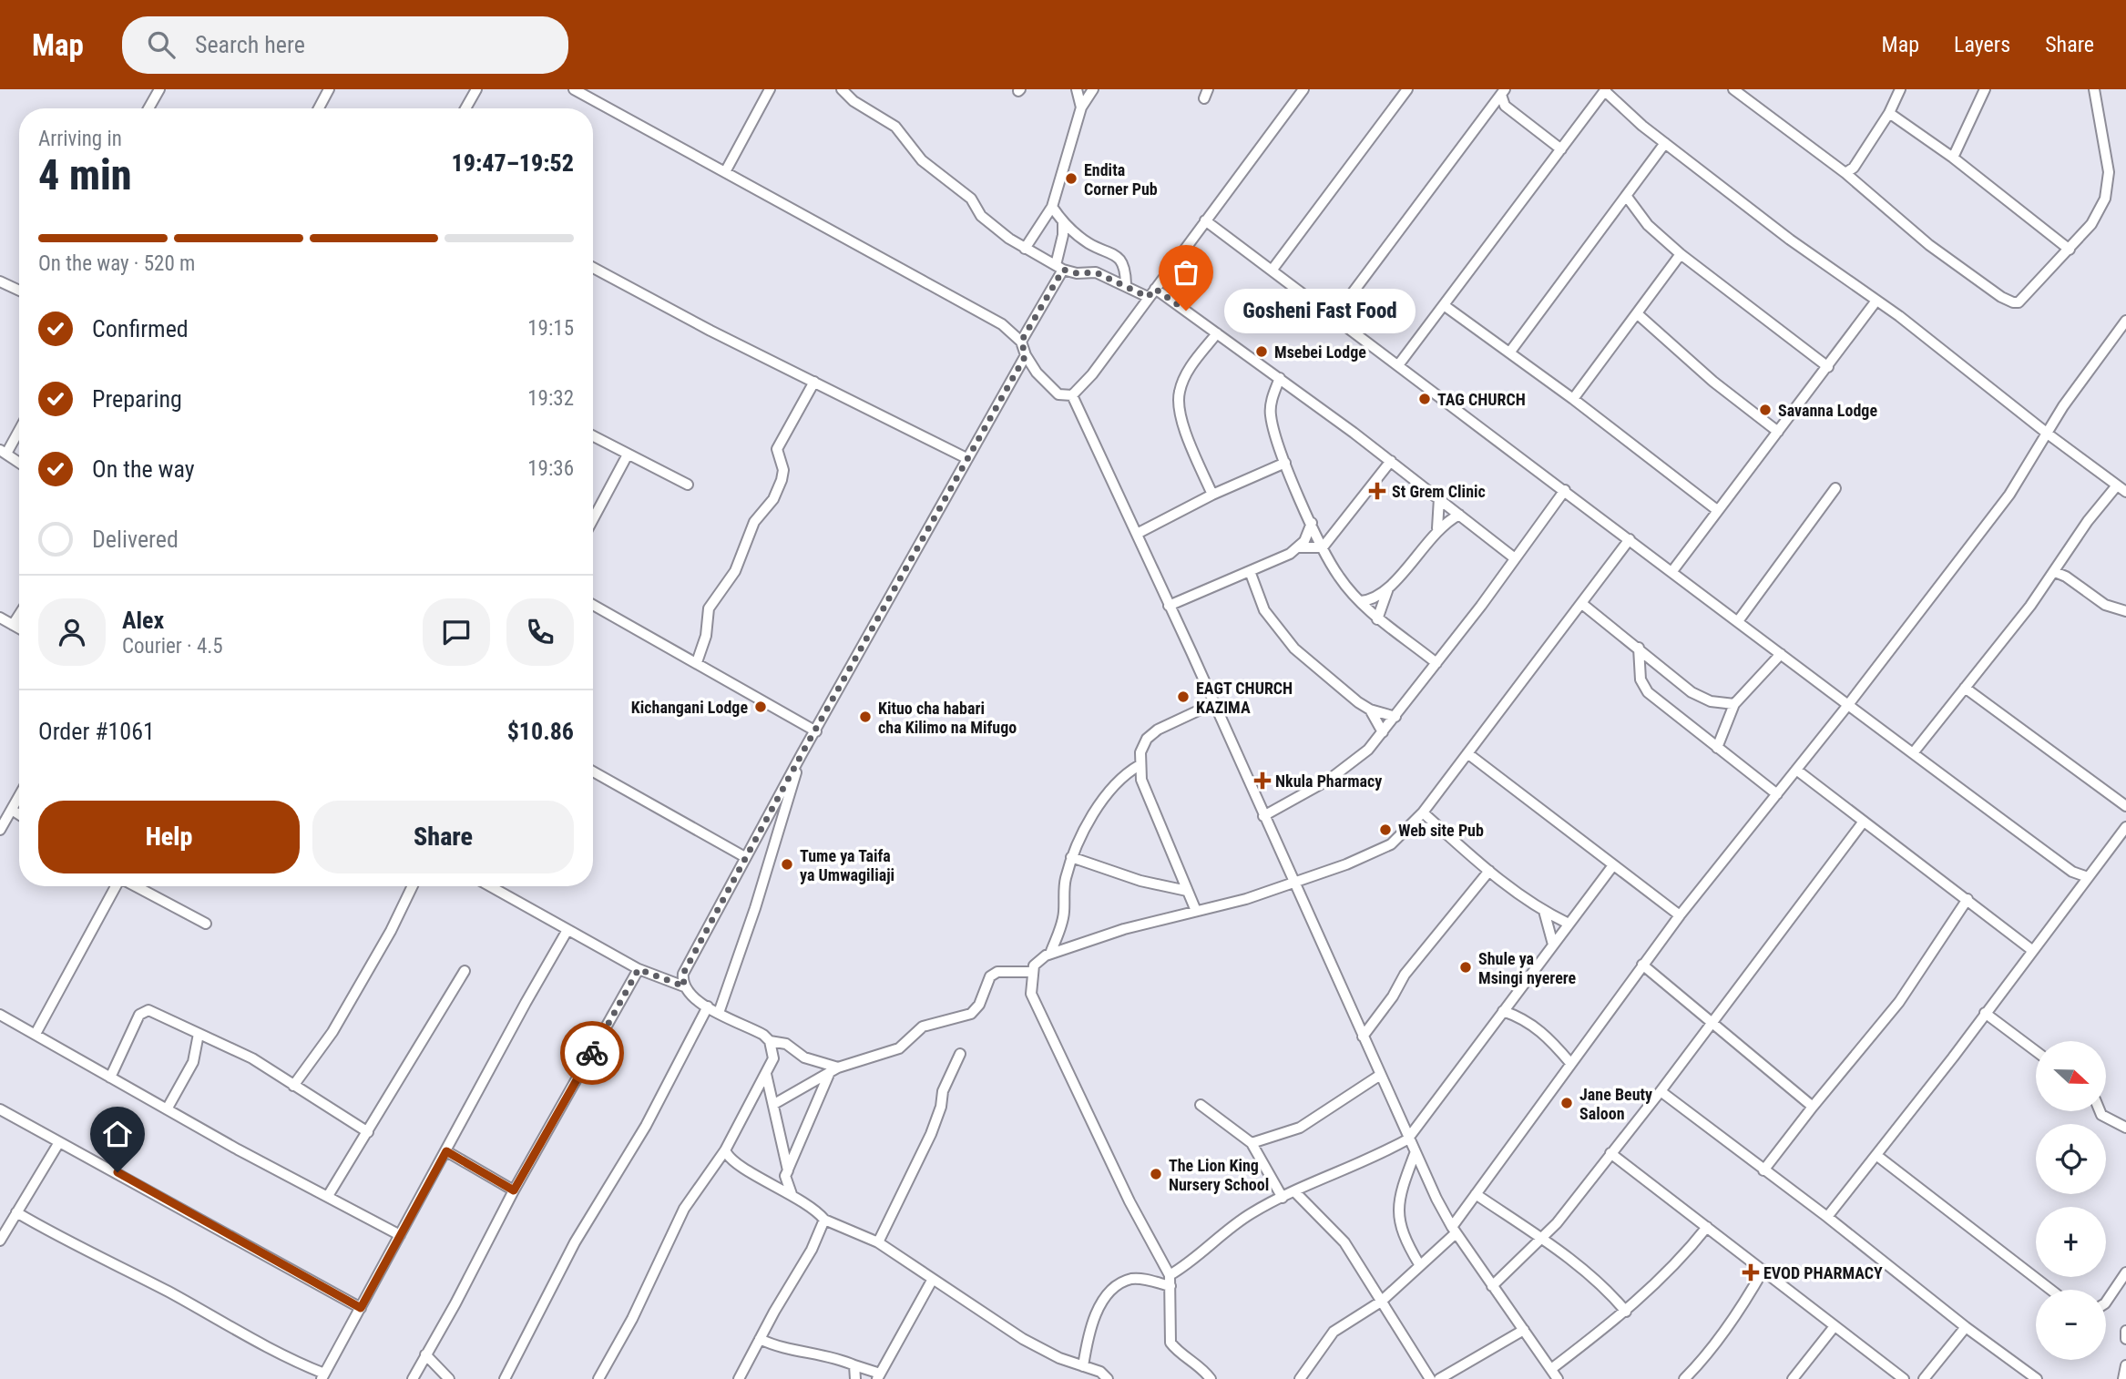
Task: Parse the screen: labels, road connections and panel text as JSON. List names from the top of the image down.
{
  "places": {
    "other": [
      "Endita Corner Pub",
      "Gosheni Fast Food",
      "Msebei Lodge",
      "TAG CHURCH",
      "Savanna Lodge",
      "EAGT CHURCH KAZIMA",
      "Kichangani Lodge",
      "Kituo cha habari cha Kilimo na Mifugo",
      "Web site Pub",
      "Tume ya Taifa ya Umwagiliaji",
      "Shule ya Msingi nyerere",
      "Jane Beuty Saloon",
      "The Lion King Nursery School"
    ],
    "health": ["St Grem Clinic", "Nkula Pharmacy", "EVOD PHARMACY"]
  },
  "north": "right",
  "page": {
    "header": "Map",
    "search": "Search here",
    "nav": ["Map", "Layers", "Share"],
    "heading": ["4 min", "Arriving in", "19:47–19:52"],
    "panel": [
      "Alex",
      "Courier · 4.5",
      "Order #1061",
      "$10.86"
    ],
    "bar": "On the way · 520 m",
    "bubble": "Gosheni Fast Food",
    "list": [
      ["Confirmed", "19:15"],
      ["Preparing", "19:32"],
      ["On the way", "19:36"],
      "Delivered"
    ],
    "buttons": ["Help", "Share"],
    "map_buttons": ["+", "−"]
  }
}
